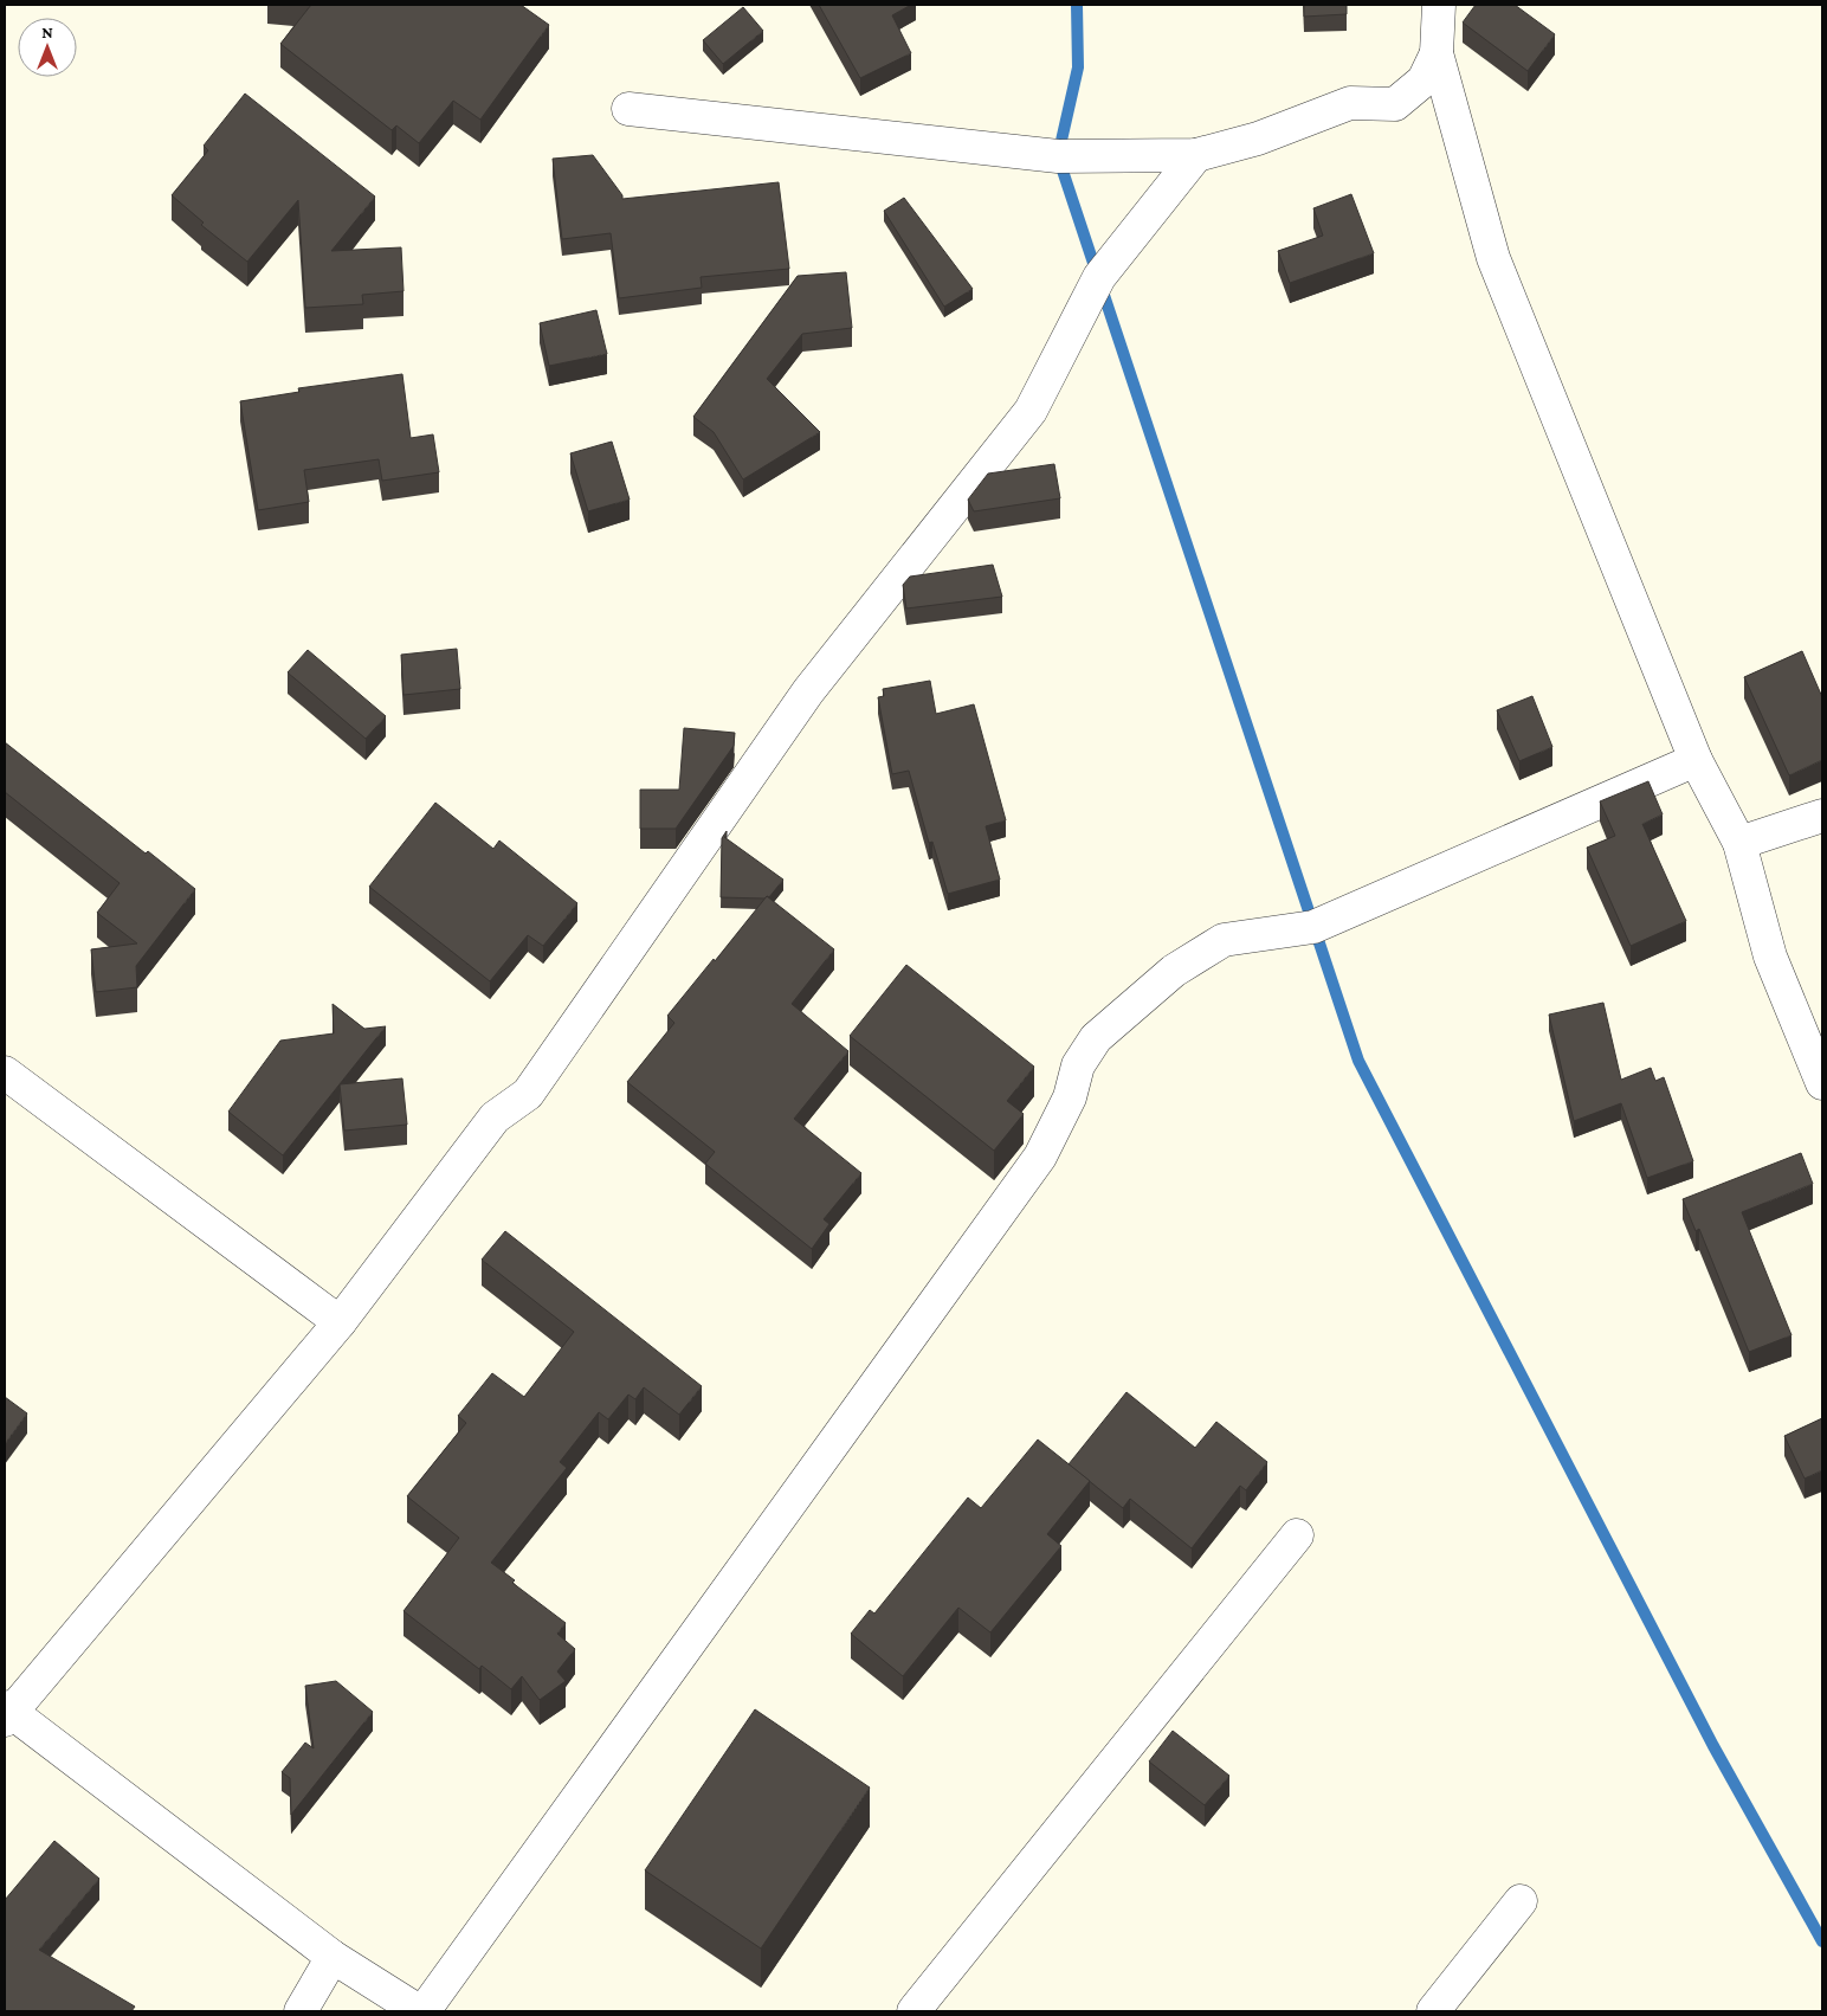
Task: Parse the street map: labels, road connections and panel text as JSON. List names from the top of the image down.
{
  "north": "top"
}
